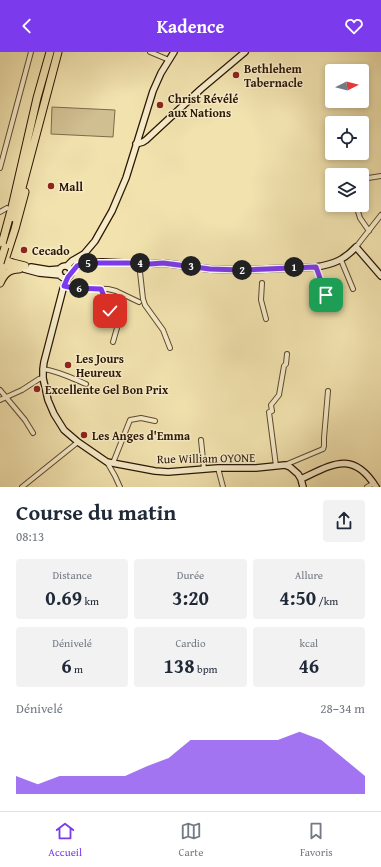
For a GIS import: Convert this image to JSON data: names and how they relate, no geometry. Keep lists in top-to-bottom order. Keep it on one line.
{"streets":{"street":["Rue William OYONE"]},"places":["Bethlehem Tabernacle","Christ Révélé aux Nations","Mall","Cecado","Les Jours Heureux","Excellente Gel Bon Prix","Les Anges d'Emma"],"north":"right","page":{"header":"Kadence","pins":["4","5","3","1","2","6"],"heading":["Course du matin","08:13"],"stats":[["Distance","0.69 km"],["Durée","3:20"],["Allure","4:50 /km"],["Dénivelé","6 m"],["Cardio","138 bpm"],["kcal","46"]],"chart":["Dénivelé","28–34 m"],"tabs":["Accueil","Carte","Favoris"]}}
